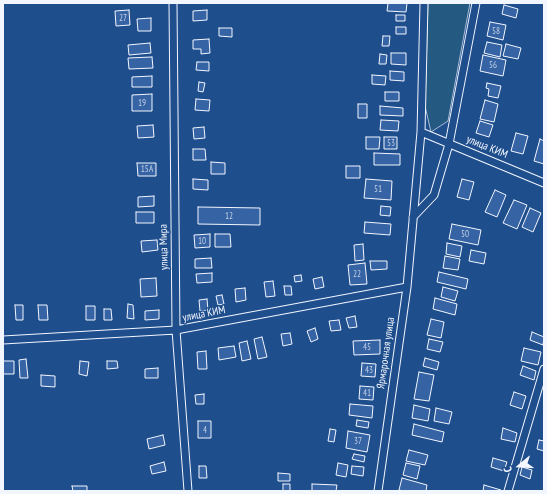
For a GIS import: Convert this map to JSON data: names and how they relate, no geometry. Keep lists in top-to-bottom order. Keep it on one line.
{"streets":{"street":["улица КИМ","улица Мира","Ярмарочная улица"]},"crossings":[["улица КИМ","улица Мира"],["улица КИМ","Ярмарочная улица"]],"house_numbers":["27","58","56","19","53","15А","51","12","50","10","22","45","43","41","4","37"],"north":"left"}
